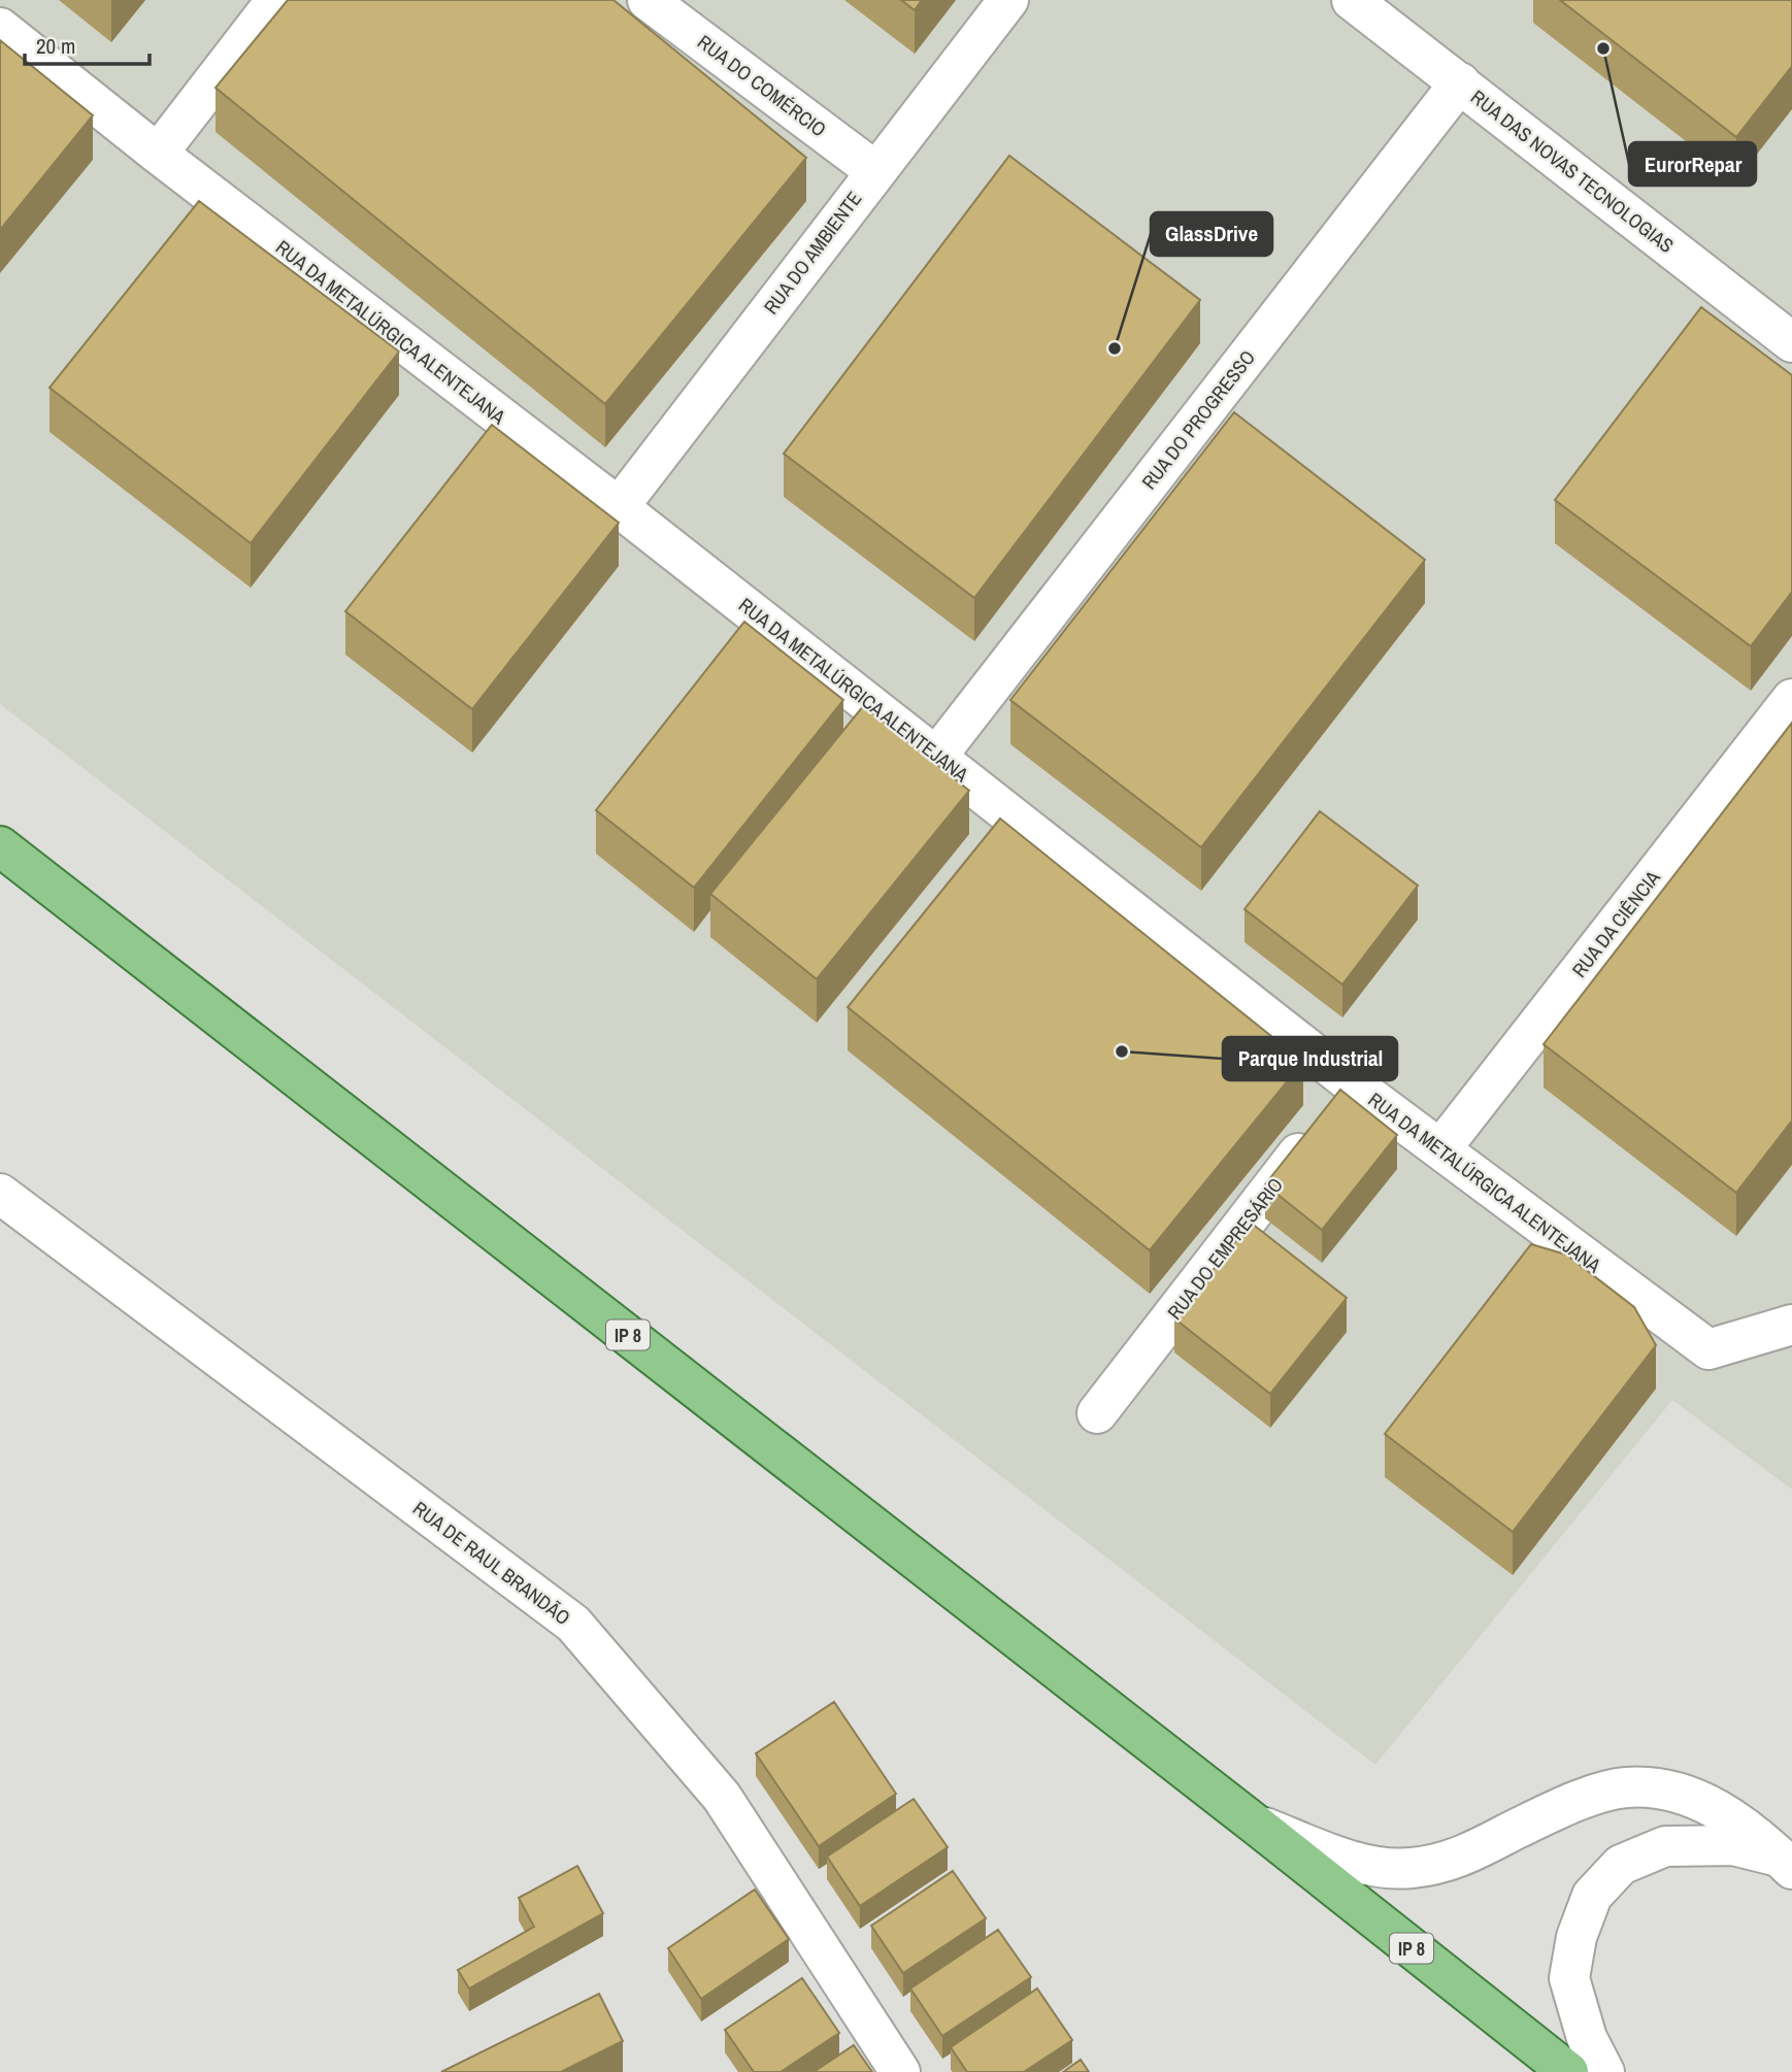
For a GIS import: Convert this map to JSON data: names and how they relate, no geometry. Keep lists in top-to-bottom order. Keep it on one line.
{"streets":{"main road":["IP 8"],"street":["RUA DO COMÉRCIO","RUA DAS NOVAS TECNOLOGIAS","RUA DO AMBIENTE","RUA DA METALÚRGICA ALENTEJANA","RUA DO PROGRESSO","RUA DA CIÊNCIA","RUA DO EMPRESÁRIO","RUA DE RAUL BRANDÃO"]},"crossings":[["RUA DO COMÉRCIO","RUA DO AMBIENTE"],["RUA DAS NOVAS TECNOLOGIAS","RUA DO PROGRESSO"],["RUA DO AMBIENTE","RUA DA METALÚRGICA ALENTEJANA"],["RUA DA METALÚRGICA ALENTEJANA","RUA DO PROGRESSO"],["RUA DA METALÚRGICA ALENTEJANA","RUA DA CIÊNCIA"],["RUA DA METALÚRGICA ALENTEJANA","RUA DO EMPRESÁRIO"]],"places":["EurorRepar","GlassDrive","Parque Industrial"],"scale_bar":"20 m"}
